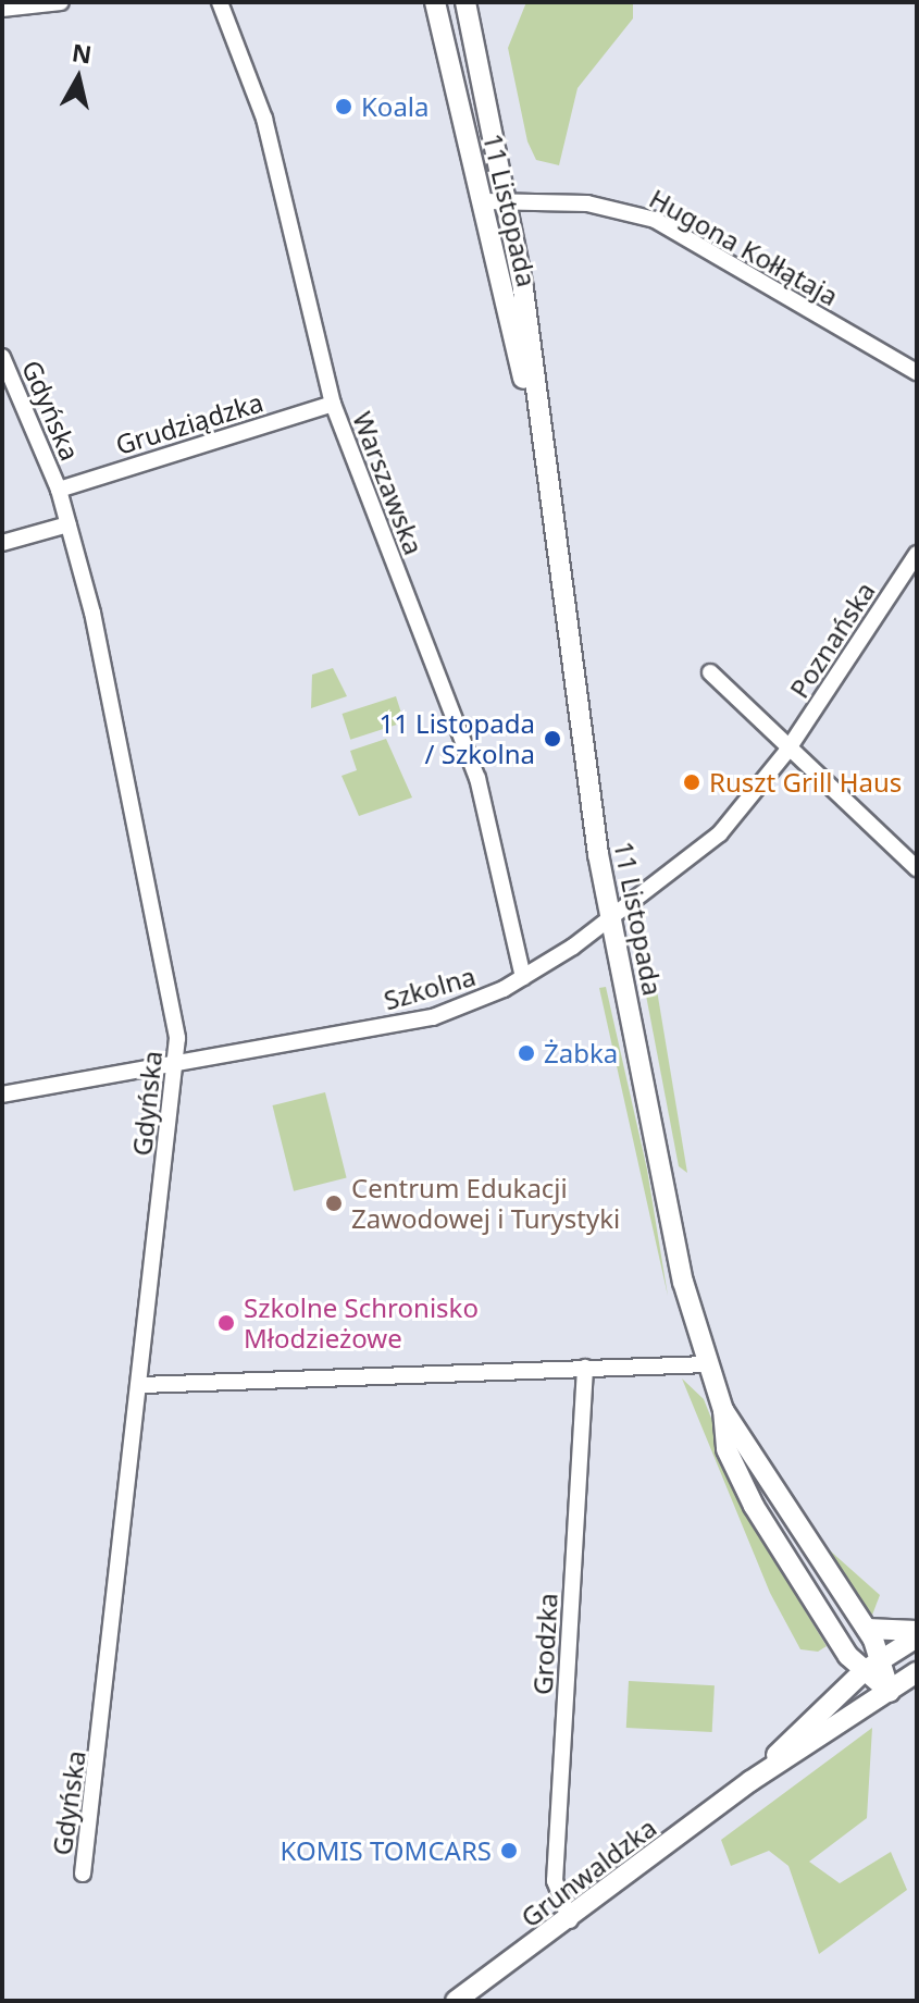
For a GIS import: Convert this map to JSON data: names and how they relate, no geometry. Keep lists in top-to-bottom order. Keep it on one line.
{"streets":{"street":["11 Listopada","Hugona Kołłątaja","Gdyńska","Grudziądzka","Warszawska","Poznańska","Szkolna","Grodzka","Grunwaldzka"]},"crossings":[["11 Listopada","Hugona Kołłątaja"],["11 Listopada","Szkolna"],["11 Listopada","Grunwaldzka"],["Gdyńska","Grudziądzka"],["Gdyńska","Szkolna"],["Grudziądzka","Warszawska"],["Warszawska","Szkolna"],["Poznańska","Szkolna"],["Grodzka","Grunwaldzka"]],"places":["Koala","11 Listopada / Szkolna","Ruszt Grill Haus","Żabka","Centrum Edukacji Zawodowej i Turystyki","Szkolne Schronisko Młodzieżowe","KOMIS TOMCARS"],"north":"top"}
